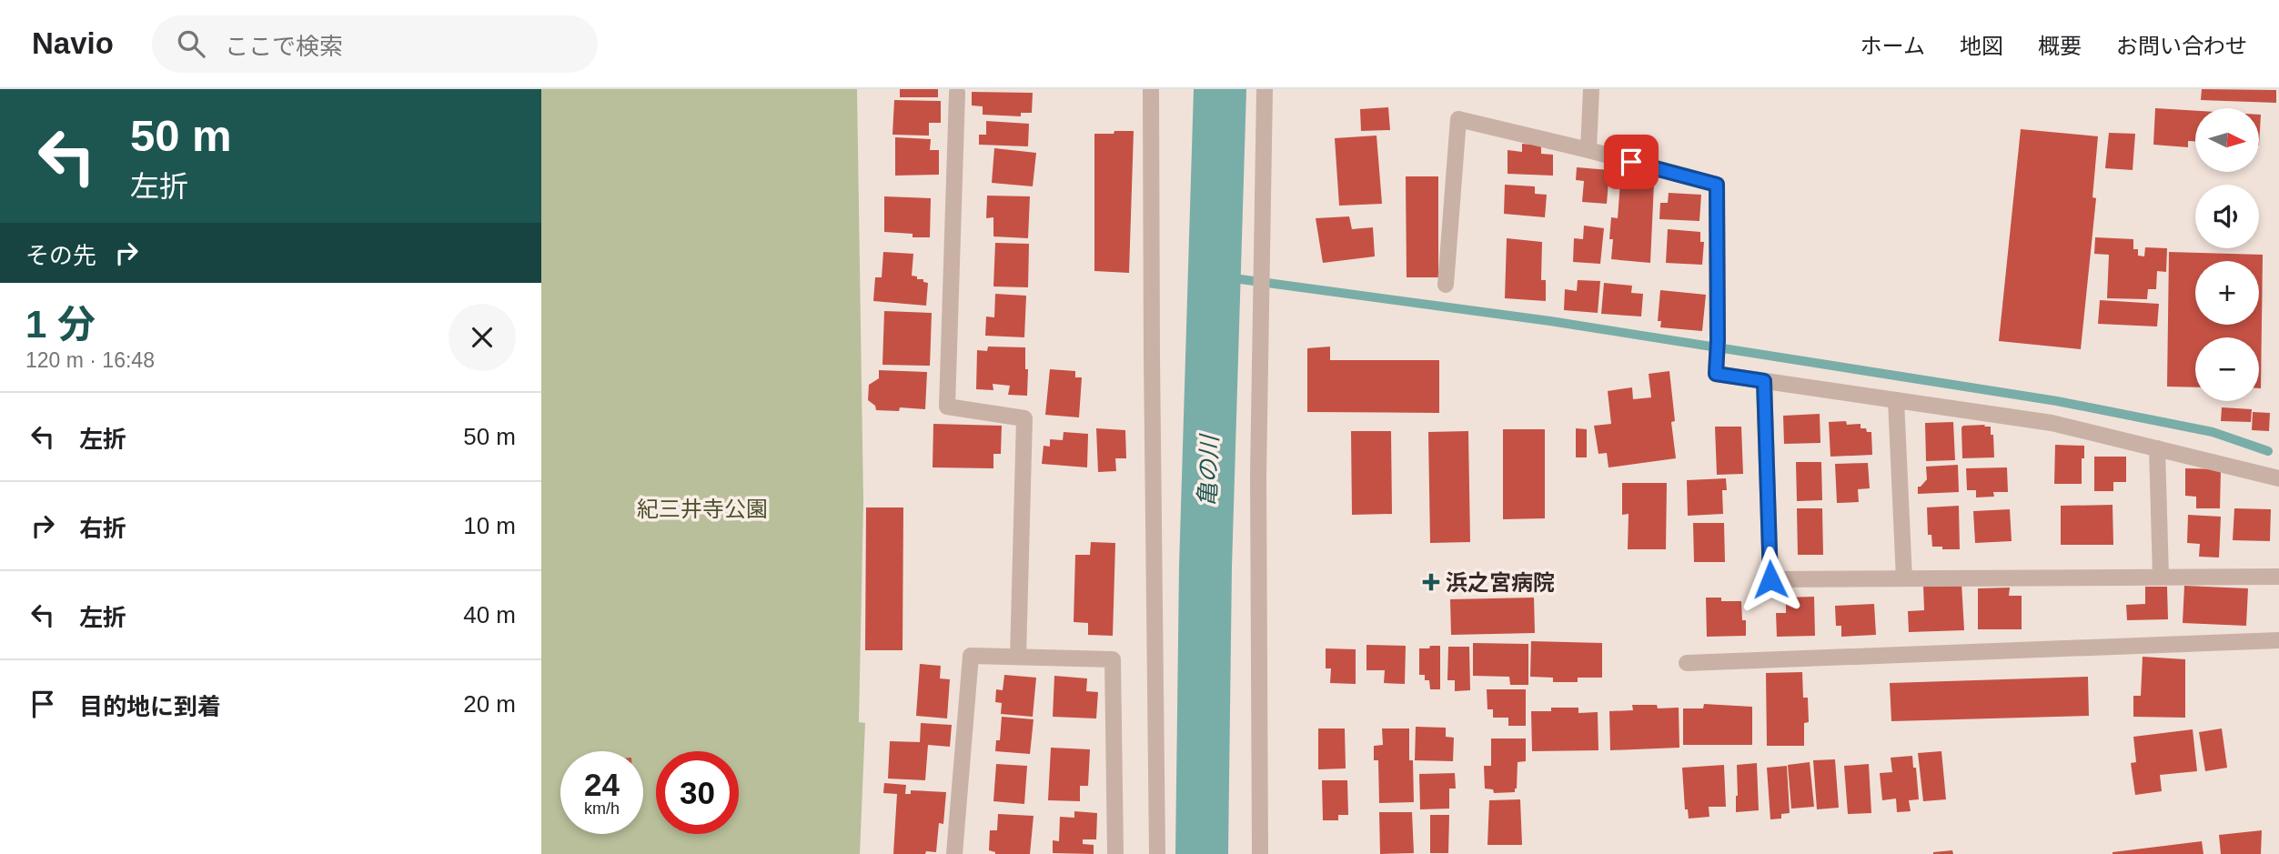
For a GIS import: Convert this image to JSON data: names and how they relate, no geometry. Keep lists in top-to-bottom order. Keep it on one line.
{"water":["亀の川"],"parks":["紀三井寺公園"],"places":{"health":["浜之宮病院"]},"north":"right","page":{"header":"Navio","search":"ここで検索","nav":["ホーム","地図","概要","お問い合わせ"],"turn":["50 m","左折"],"map_buttons":["+","−"],"then":"その先","heading":["1 分","120 m · 16:48"],"list":[{"name":"左折","value":"50 m"},{"name":"右折","value":"10 m"},{"name":"左折","value":"40 m"},{"name":"目的地に到着","value":"20 m"}],"speed":"24 km/h","limit":"30"}}
